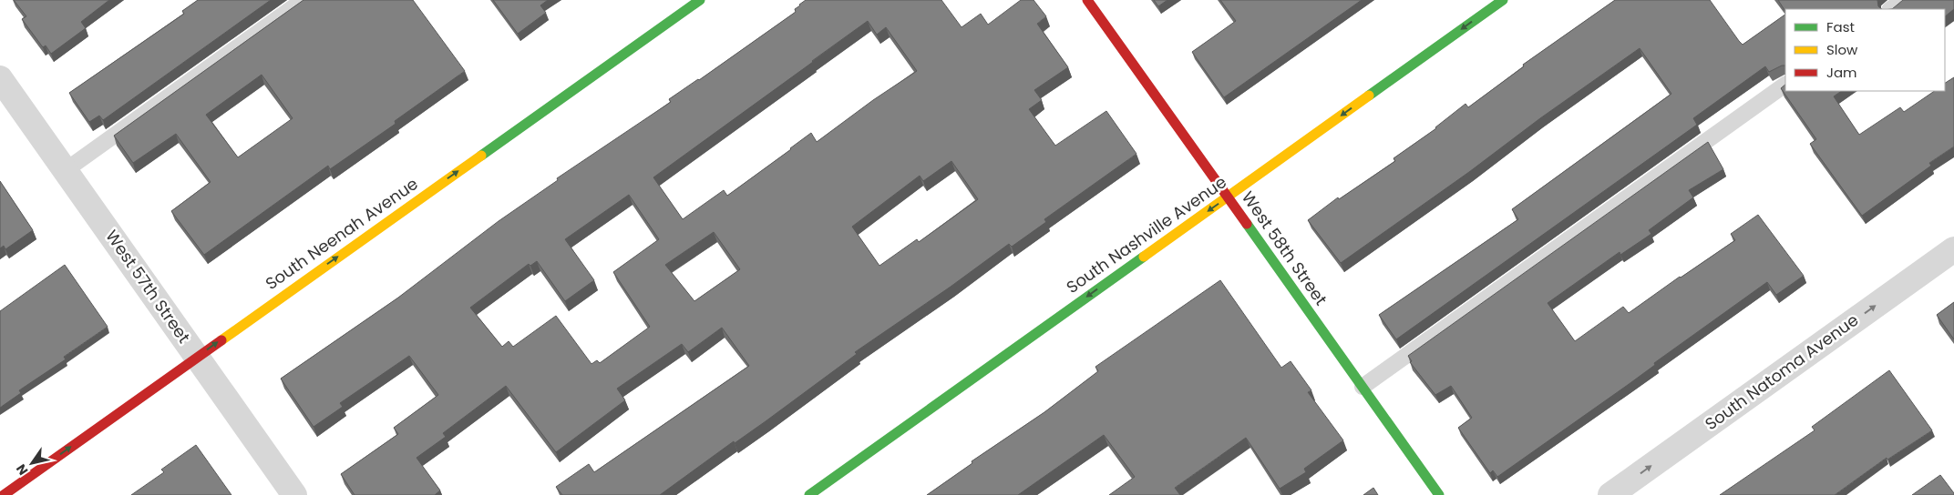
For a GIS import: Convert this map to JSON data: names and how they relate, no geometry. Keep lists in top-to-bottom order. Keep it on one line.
{"streets":{"street":["South Neenah Avenue","South Nashville Avenue","West 58th Street","West 57th Street","South Natoma Avenue"]},"crossings":[["South Neenah Avenue","West 57th Street"],["South Nashville Avenue","West 58th Street"]],"one_way":["South Neenah Avenue","South Nashville Avenue","South Natoma Avenue"],"legend":["Fast","Slow","Jam"],"north":"bottom left"}
